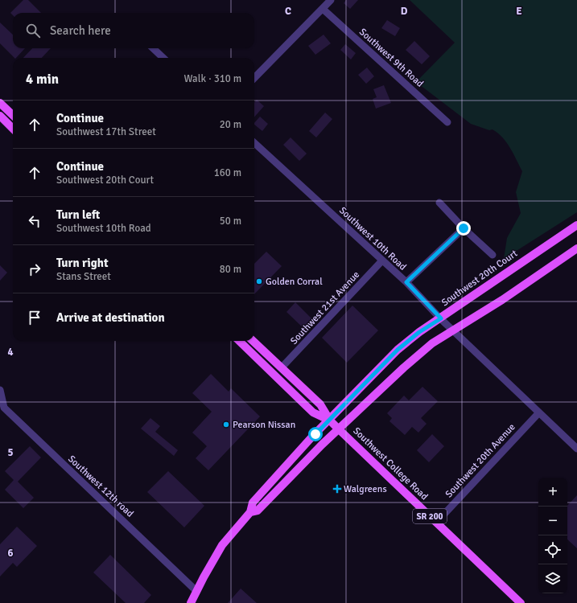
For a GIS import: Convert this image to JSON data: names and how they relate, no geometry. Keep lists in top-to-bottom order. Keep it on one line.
{"streets":{"main road":["Southwest 20th Court","Southwest College Road","SR 200"],"street":["Southwest 9th Road","Southwest 10th Road","Southwest 21st Avenue","Southwest 20th Avenue","Southwest 12th road"]},"crossings":[["Southwest 10th Road","Southwest 20th Court"],["Southwest 10th Road","Southwest 21st Avenue"],["Southwest 10th Road","Southwest 20th Avenue"],["Southwest 20th Court","Southwest College Road"],["Southwest 21st Avenue","Southwest College Road"],["Southwest 20th Avenue","Southwest College Road"]],"places":{"other":["Golden Corral","Pearson Nissan"],"health":["Walgreens"]},"page":{"search":"Search here","heading":["4 min","Walk · 310 m"],"list":[["Continue","Southwest 17th Street","20 m"],["Continue","Southwest 20th Court","160 m"],["Turn left","Southwest 10th Road","50 m"],["Turn right","Stans Street","80 m"],"Arrive at destination"],"map_buttons":["+","−"]},"grid":{"columns":["C","D","E"],"rows":["4","5","6"]}}
